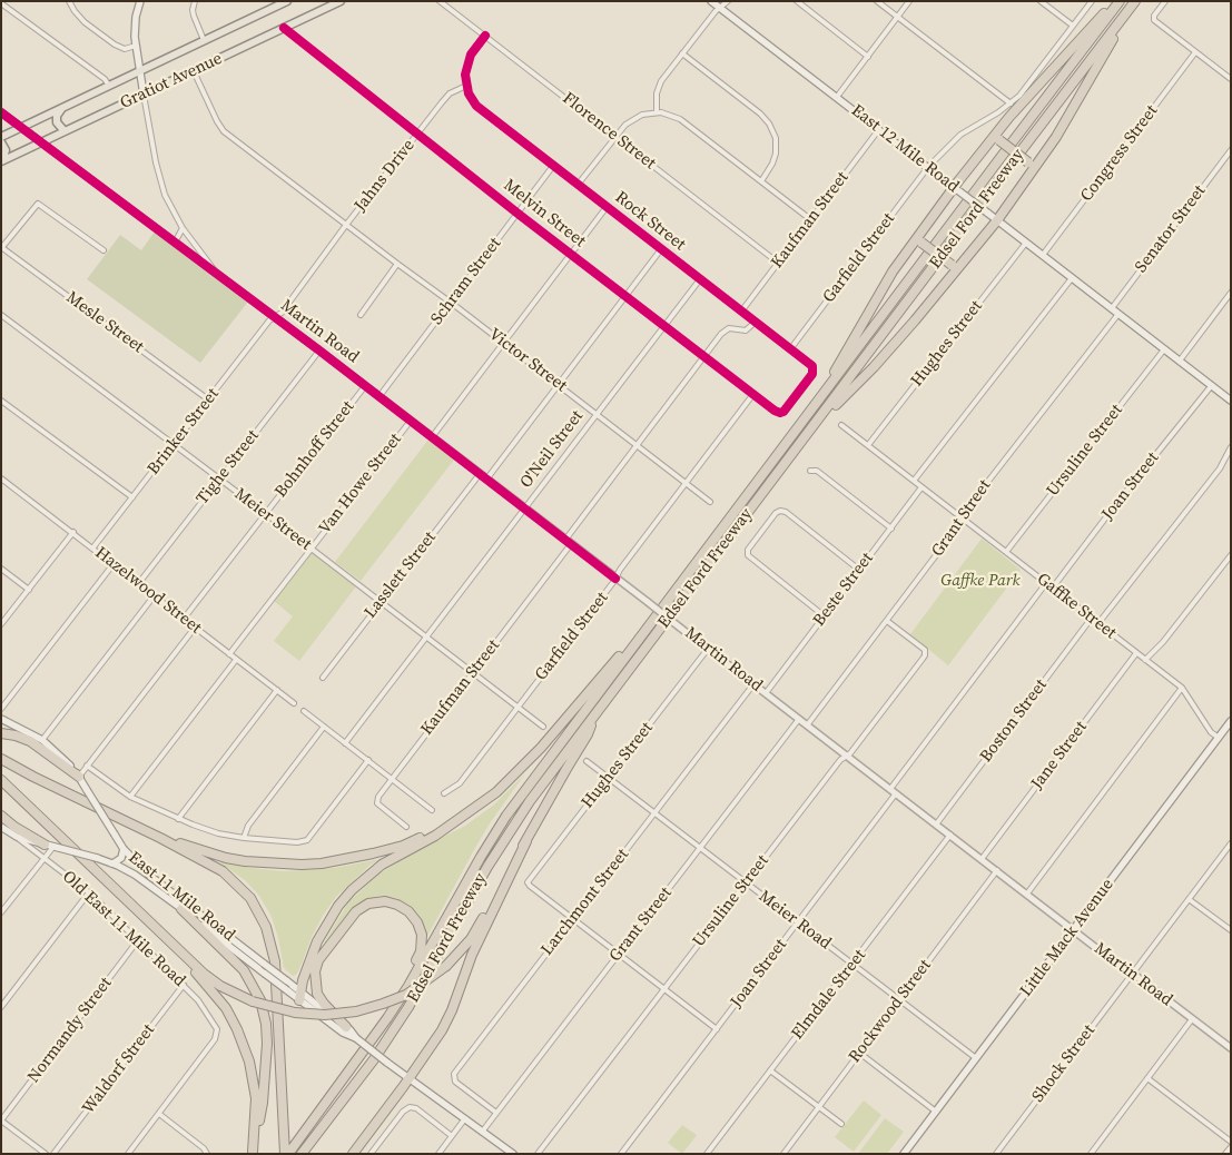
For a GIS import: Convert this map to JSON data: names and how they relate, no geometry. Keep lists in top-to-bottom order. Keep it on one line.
{"streets":{"highway":["Edsel Ford Freeway"],"main road":["Gratiot Avenue","East 12 Mile Road","East 11 Mile Road","Little Mack Avenue"],"street":["Florence Street","Congress Street","Jahns Drive","Melvin Street","Kaufman Street","Rock Street","Senator Street","Garfield Street","Schram Street","Mesle Street","Martin Road","Hughes Street","Victor Street","Brinker Street","Bohnhoff Street","O'Neil Street","Ursuline Street","Tighe Street","Van Howe Street","Joan Street","Grant Street","Meier Street","Lasslett Street","Beste Street","Hazelwood Street","Gaffke Street","Boston Street","Jane Street","Larchmont Street","Meier Road","Old East 11 Mile Road","Elmdale Street","Rockwood Street","Normandy Street","Shock Street","Waldorf Street"]},"crossings":[["Gratiot Avenue","Melvin Street"],["Gratiot Avenue","Martin Road"],["Florence Street","Kaufman Street"],["East 12 Mile Road","Congress Street"],["East 12 Mile Road","Kaufman Street"],["East 12 Mile Road","Senator Street"],["East 12 Mile Road","Garfield Street"],["East 12 Mile Road","Hughes Street"],["East 12 Mile Road","Ursuline Street"],["East 12 Mile Road","Joan Street"],["East 12 Mile Road","Grant Street"],["Jahns Drive","Melvin Street"],["Jahns Drive","Rock Street"],["Jahns Drive","Martin Road"],["Jahns Drive","Victor Street"],["Jahns Drive","Brinker Street"],["Melvin Street","Rock Street"],["Melvin Street","Garfield Street"],["Melvin Street","Schram Street"],["Melvin Street","O'Neil Street"],["Kaufman Street","Rock Street"],["Kaufman Street","Martin Road"],["Kaufman Street","Meier Street"],["Rock Street","Garfield Street"],["Rock Street","Schram Street"],["Rock Street","O'Neil Street"],["Garfield Street","Martin Road"],["Garfield Street","Victor Street"],["Garfield Street","Meier Street"],["Schram Street","Martin Road"],["Schram Street","Victor Street"],["Mesle Street","Brinker Street"],["Martin Road","Hughes Street"],["Martin Road","Brinker Street"],["Martin Road","Bohnhoff Street"],["Martin Road","O'Neil Street"],["Martin Road","Ursuline Street"],["Martin Road","Tighe Street"],["Martin Road","Van Howe Street"],["Martin Road","Joan Street"],["Martin Road","Grant Street"],["Martin Road","Lasslett Street"],["Martin Road","Beste Street"],["Martin Road","Boston Street"],["Martin Road","Jane Street"],["Martin Road","Larchmont Street"],["Martin Road","Little Mack Avenue"],["Martin Road","Elmdale Street"],["Martin Road","Rockwood Street"],["Martin Road","Shock Street"],["Hughes Street","Gaffke Street"],["Hughes Street","Larchmont Street"],["Hughes Street","Meier Road"],["Victor Street","O'Neil Street"],["Brinker Street","Meier Street"],["Brinker Street","Hazelwood Street"],["Bohnhoff Street","Meier Street"],["Bohnhoff Street","Hazelwood Street"],["O'Neil Street","Meier Street"],["Ursuline Street","Grant Street"],["Ursuline Street","Gaffke Street"],["Ursuline Street","Meier Road"],["Tighe Street","Meier Street"],["Tighe Street","Hazelwood Street"],["Van Howe Street","Meier Street"],["Van Howe Street","Hazelwood Street"],["Joan Street","Gaffke Street"],["Joan Street","Meier Road"],["Grant Street","Gaffke Street"],["Grant Street","East 11 Mile Road"],["Grant Street","Larchmont Street"],["Grant Street","Meier Road"],["Meier Street","Lasslett Street"],["Beste Street","Gaffke Street"],["Gaffke Street","Boston Street"],["Gaffke Street","Jane Street"],["Gaffke Street","Little Mack Avenue"],["East 11 Mile Road","Old East 11 Mile Road"],["Larchmont Street","Meier Road"],["Meier Road","Little Mack Avenue"],["Meier Road","Elmdale Street"],["Meier Road","Rockwood Street"],["Old East 11 Mile Road","Normandy Street"],["Old East 11 Mile Road","Waldorf Street"]],"parks":["Gaffke Park"]}
